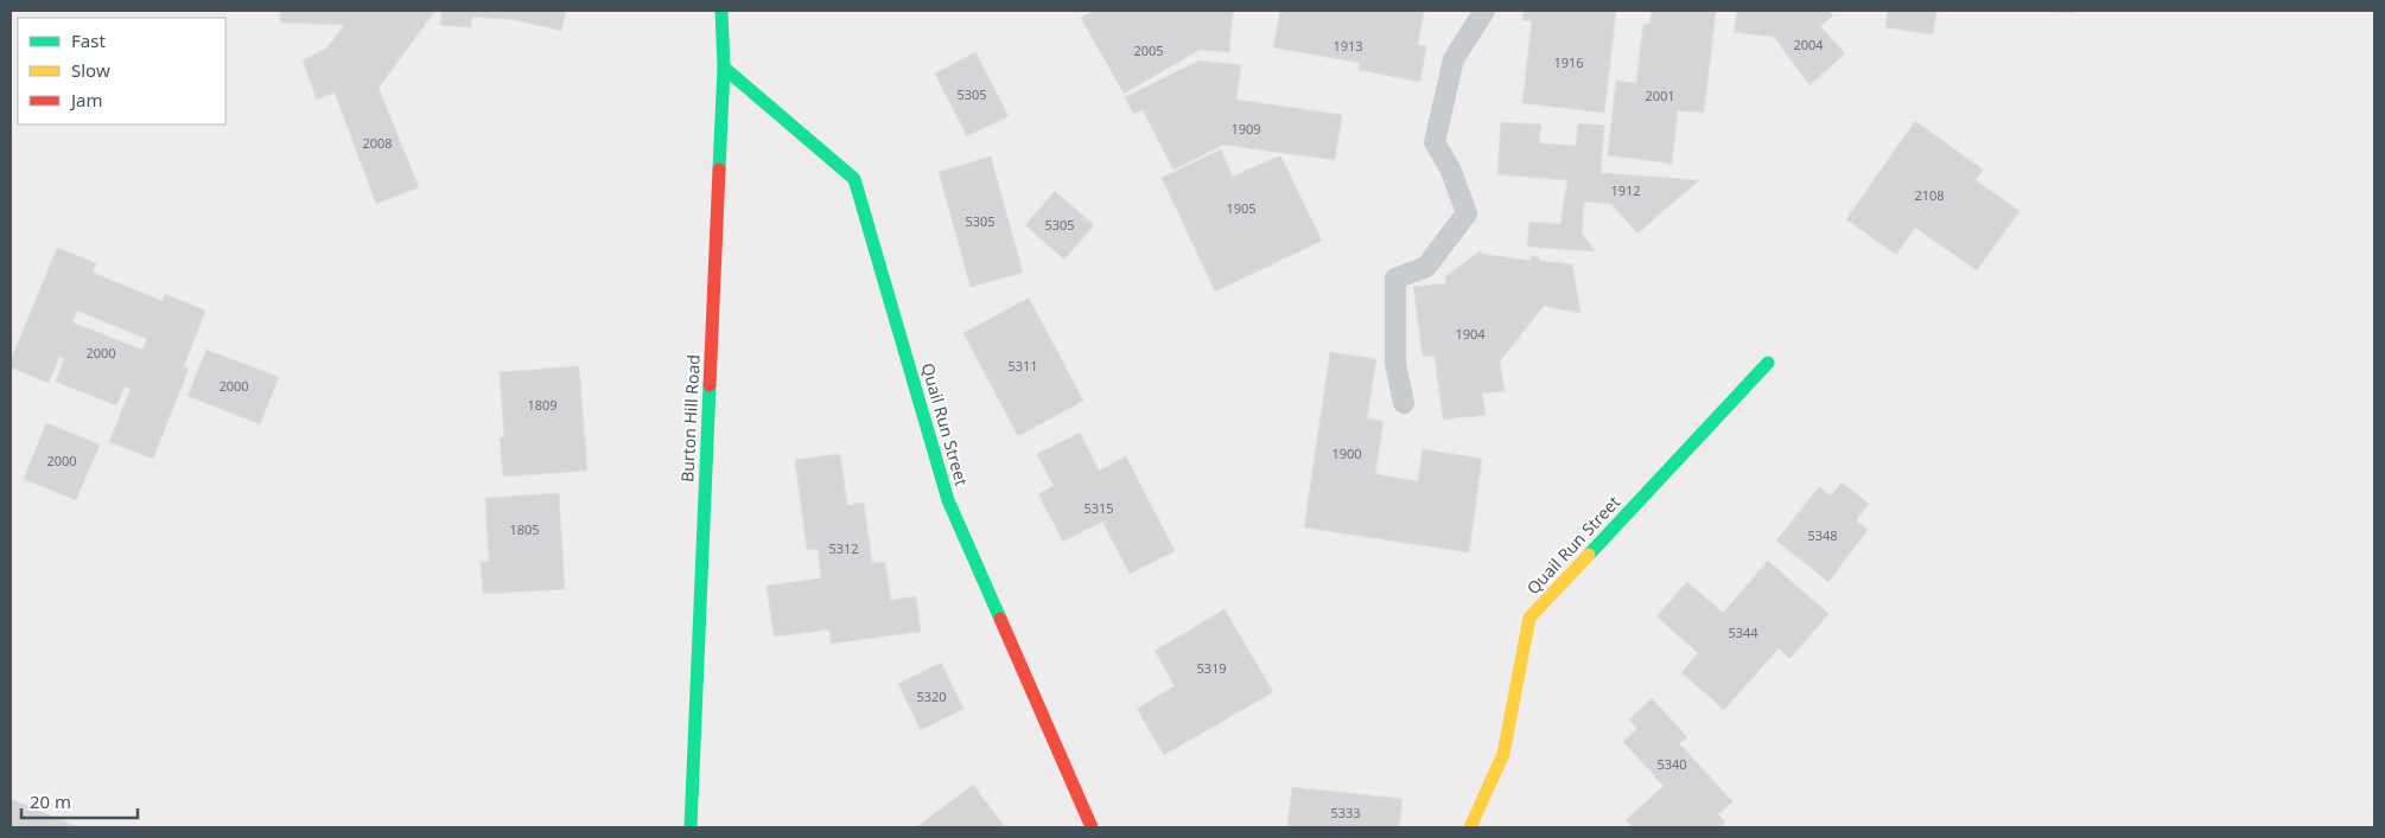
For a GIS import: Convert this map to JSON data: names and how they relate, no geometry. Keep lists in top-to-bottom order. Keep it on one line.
{"streets":{"street":["Burton Hill Road","Quail Run Street"]},"crossings":[["Burton Hill Road","Quail Run Street"]],"house_numbers":["2004","1913","2005","1916","5305","2001","1909","2008","1912","2108","1905","5305","5305","1904","2000","5311","2000","1809","1900","2000","5315","1805","5348","5312","5344","5319","5320","5340","5333"],"legend":["Fast","Slow","Jam"],"scale_bar":"20 m"}
